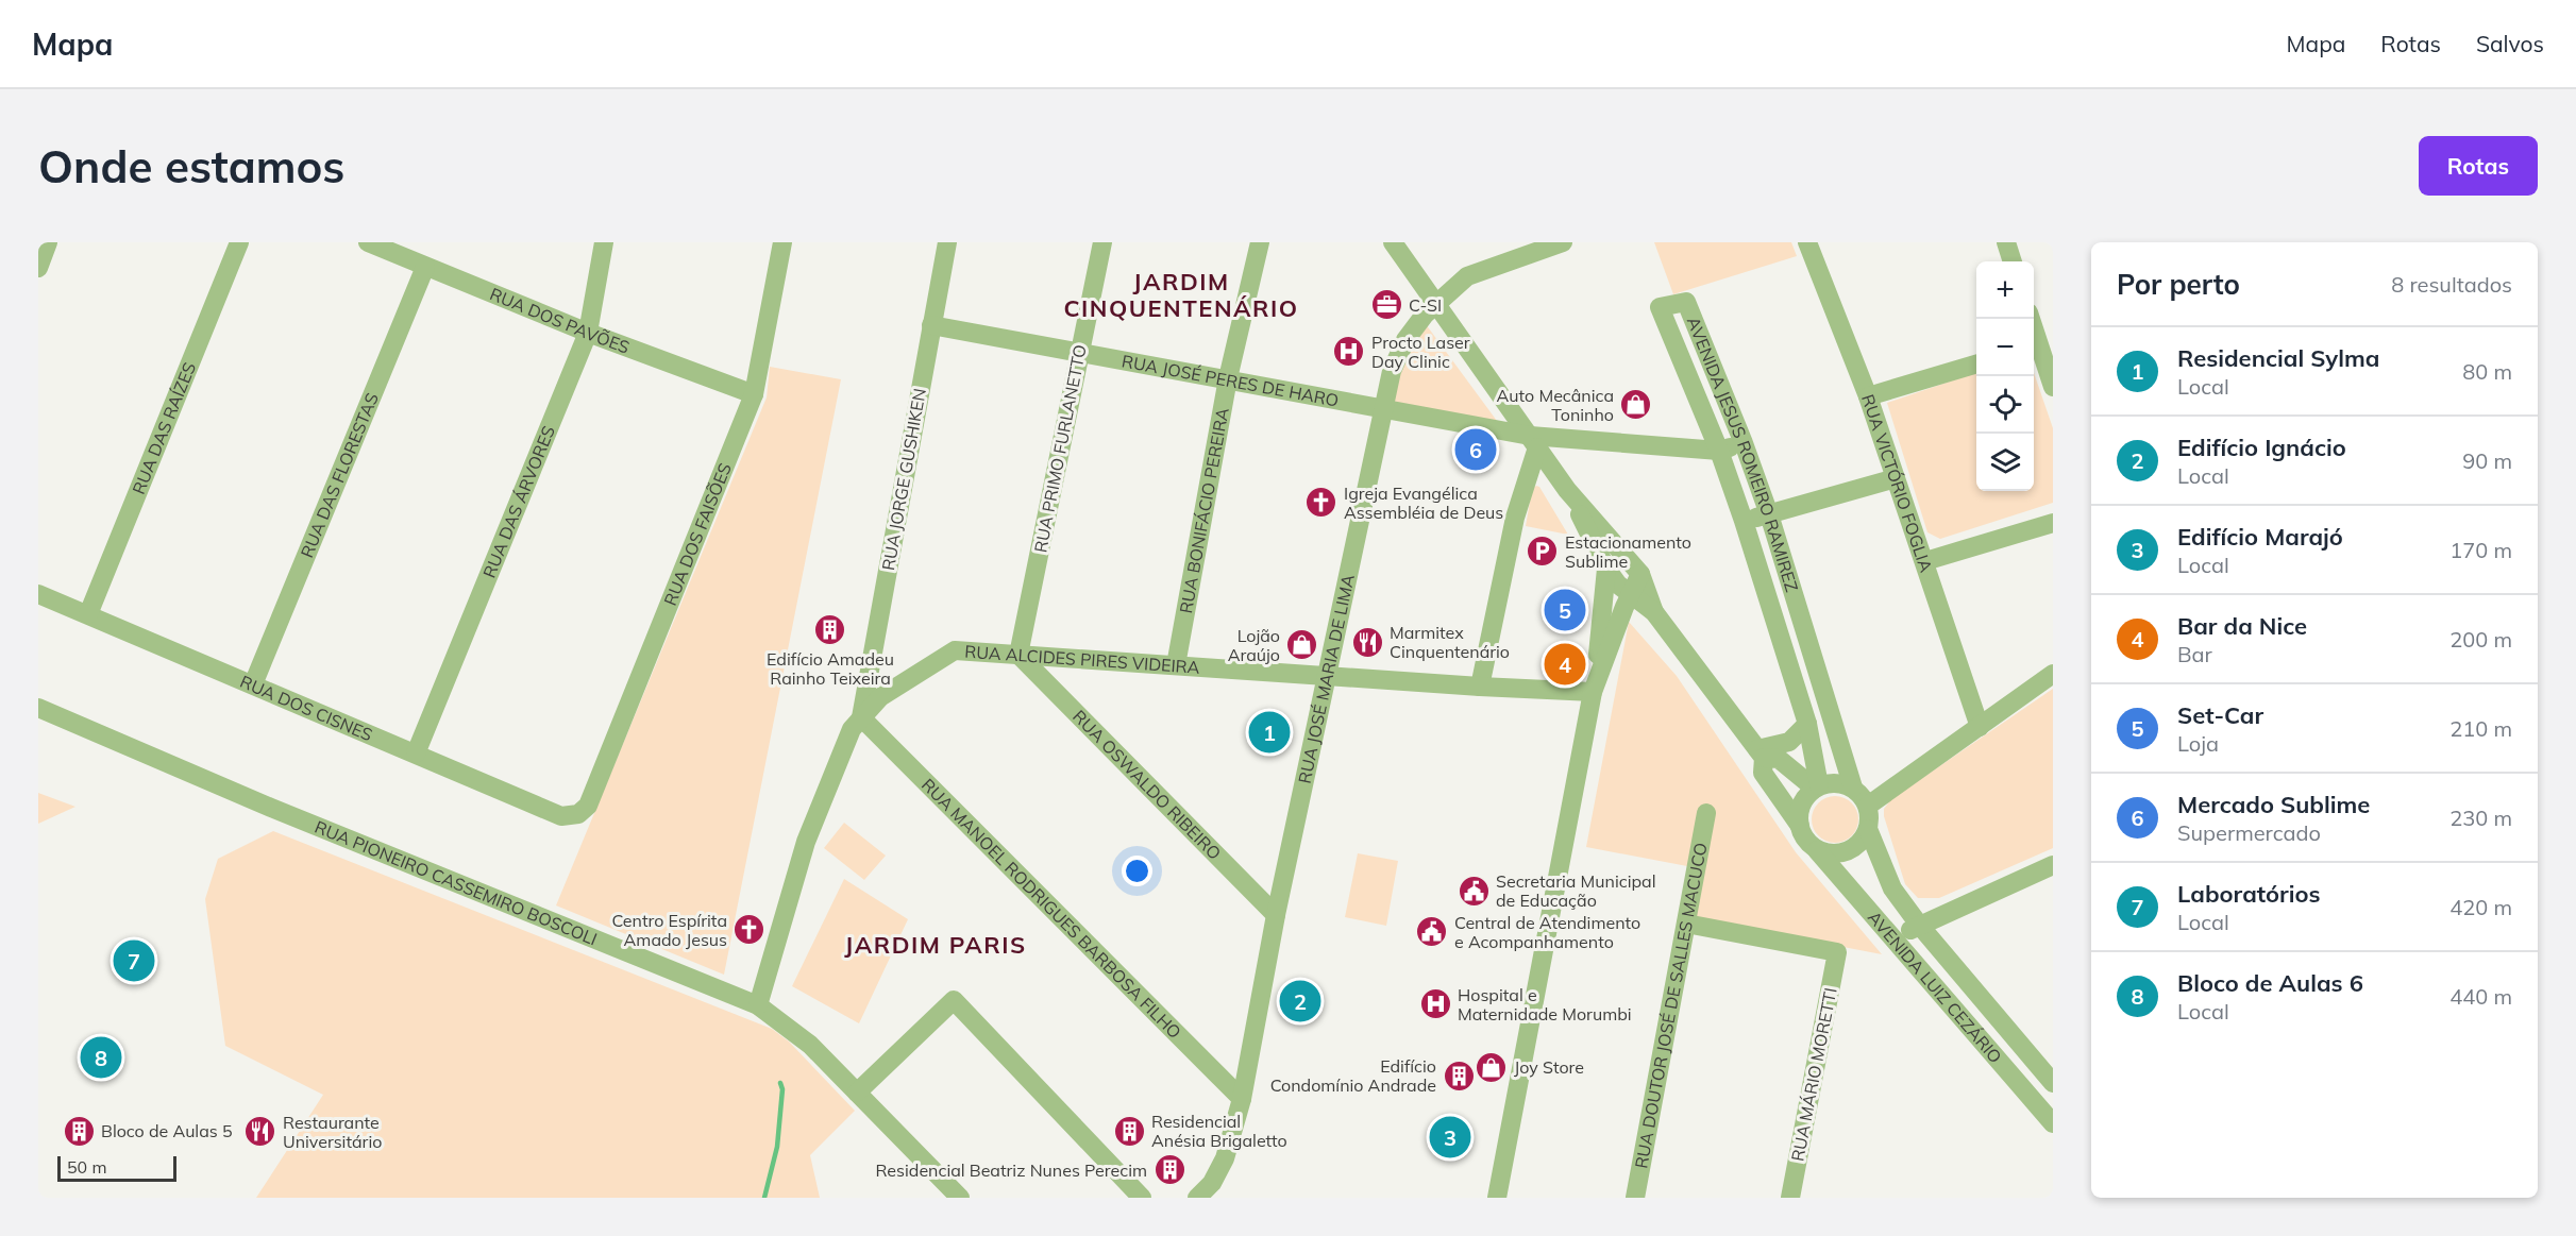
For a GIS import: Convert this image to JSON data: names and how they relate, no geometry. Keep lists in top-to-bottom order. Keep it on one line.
{"streets":{"street":["RUA DOS PAVÕES","RUA JOSÉ PERES DE HARO","RUA DAS RAÍZES","RUA PRIMO FURLANETTO","AVENIDA JESUS ROMEIRO RAMIREZ","RUA DAS FLORESTAS","RUA JORGE GUSHIKEN","RUA VICTÓRIO FOGLIA","RUA DAS ÁRVORES","RUA BONIFÁCIO PEREIRA","RUA DOS FAISÕES","RUA ALCIDES PIRES VIDEIRA","RUA JOSÉ MARIA DE LIMA","RUA DOS CISNES","RUA OSWALDO RIBEIRO","RUA PIONEIRO CASSEMIRO BOSCOLI","RUA MANOEL RODRIGUES BARBOSA FILHO","AVENIDA LUIZ CEZÁRIO","RUA DOUTOR JOSÉ DE SALLES MACUCO","RUA MÁRIO MORETTI"]},"crossings":[["RUA DOS PAVÕES","RUA DAS FLORESTAS"],["RUA DOS PAVÕES","RUA DAS ÁRVORES"],["RUA DOS PAVÕES","RUA DOS FAISÕES"],["RUA JOSÉ PERES DE HARO","RUA PRIMO FURLANETTO"],["RUA JOSÉ PERES DE HARO","AVENIDA JESUS ROMEIRO RAMIREZ"],["RUA JOSÉ PERES DE HARO","RUA JORGE GUSHIKEN"],["RUA JOSÉ PERES DE HARO","RUA BONIFÁCIO PEREIRA"],["RUA JOSÉ PERES DE HARO","RUA JOSÉ MARIA DE LIMA"],["RUA DAS RAÍZES","RUA DOS CISNES"],["RUA PRIMO FURLANETTO","RUA ALCIDES PIRES VIDEIRA"],["RUA PRIMO FURLANETTO","RUA OSWALDO RIBEIRO"],["AVENIDA JESUS ROMEIRO RAMIREZ","AVENIDA LUIZ CEZÁRIO"],["RUA DAS FLORESTAS","RUA DOS CISNES"],["RUA JORGE GUSHIKEN","RUA ALCIDES PIRES VIDEIRA"],["RUA JORGE GUSHIKEN","RUA MANOEL RODRIGUES BARBOSA FILHO"],["RUA DAS ÁRVORES","RUA DOS CISNES"],["RUA BONIFÁCIO PEREIRA","RUA ALCIDES PIRES VIDEIRA"],["RUA DOS FAISÕES","RUA DOS CISNES"],["RUA ALCIDES PIRES VIDEIRA","RUA JOSÉ MARIA DE LIMA"],["RUA ALCIDES PIRES VIDEIRA","RUA OSWALDO RIBEIRO"],["RUA ALCIDES PIRES VIDEIRA","RUA PIONEIRO CASSEMIRO BOSCOLI"],["RUA ALCIDES PIRES VIDEIRA","RUA MANOEL RODRIGUES BARBOSA FILHO"],["RUA JOSÉ MARIA DE LIMA","RUA OSWALDO RIBEIRO"],["RUA JOSÉ MARIA DE LIMA","RUA MANOEL RODRIGUES BARBOSA FILHO"],["RUA DOUTOR JOSÉ DE SALLES MACUCO","RUA MÁRIO MORETTI"]],"districts":["JARDIM CINQUENTENÁRIO","JARDIM PARIS"],"places":{"office":["C-SI"],"hospital":["Procto Laser Day Clinic","Hospital e Maternidade Morumbi"],"shop":["Auto Mecânica Toninho","Lojão Araújo","Joy Store"],"church":["Igreja Evangélica Assembléia de Deus","Centro Espírita Amado Jesus"],"parking":["Estacionamento Sublime"],"building":["Edifício Amadeu Rainho Teixeira","Edifício Condomínio Andrade","Bloco de Aulas 5","Residencial Anésia Brigaletto","Residencial Beatriz Nunes Perecim"],"restaurant":["Marmitex Cinquentenário","Restaurante Universitário"],"public building":["Secretaria Municipal de Educação","Central de Atendimento e Acompanhamento"]},"scale_bar":"50 m","page":{"header":"Mapa","nav":["Mapa","Rotas","Salvos"],"buttons":"Rotas","title":"Onde estamos","heading":["Por perto","8 resultados"],"map_buttons":["+","−"],"list":[{"mark":"1","name":"Residencial Sylma","note":"Local","value":"80 m"},{"mark":"2","name":"Edifício Ignácio","note":"Local","value":"90 m"},{"mark":"3","name":"Edifício Marajó","note":"Local","value":"170 m"},{"mark":"4","name":"Bar da Nice","note":"Bar","value":"200 m"},{"mark":"5","name":"Set-Car","note":"Loja","value":"210 m"},{"mark":"6","name":"Mercado Sublime","note":"Supermercado","value":"230 m"},{"mark":"7","name":"Laboratórios","note":"Local","value":"420 m"},{"mark":"8","name":"Bloco de Aulas 6","note":"Local","value":"440 m"}],"pins":["6","5","4","1","7","2","8","3"],"scale":"50 m"}}
